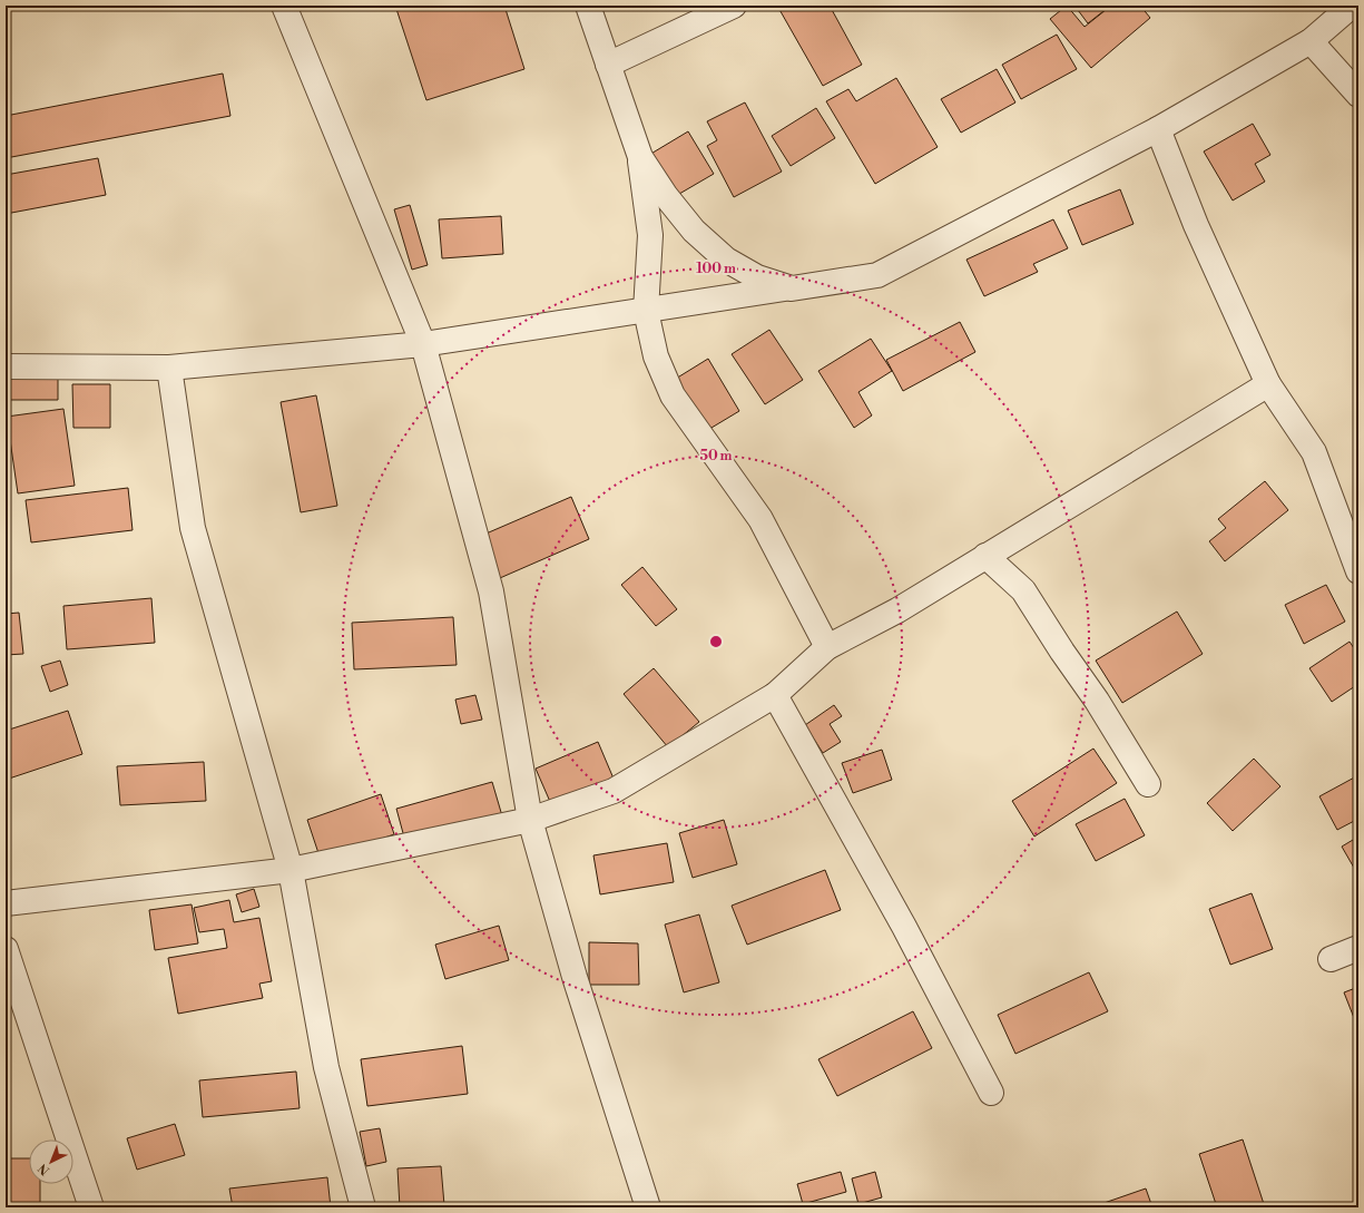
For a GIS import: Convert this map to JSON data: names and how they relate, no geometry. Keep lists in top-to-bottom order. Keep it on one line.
{"north":"bottom left","rings":["100 m","50 m"]}
